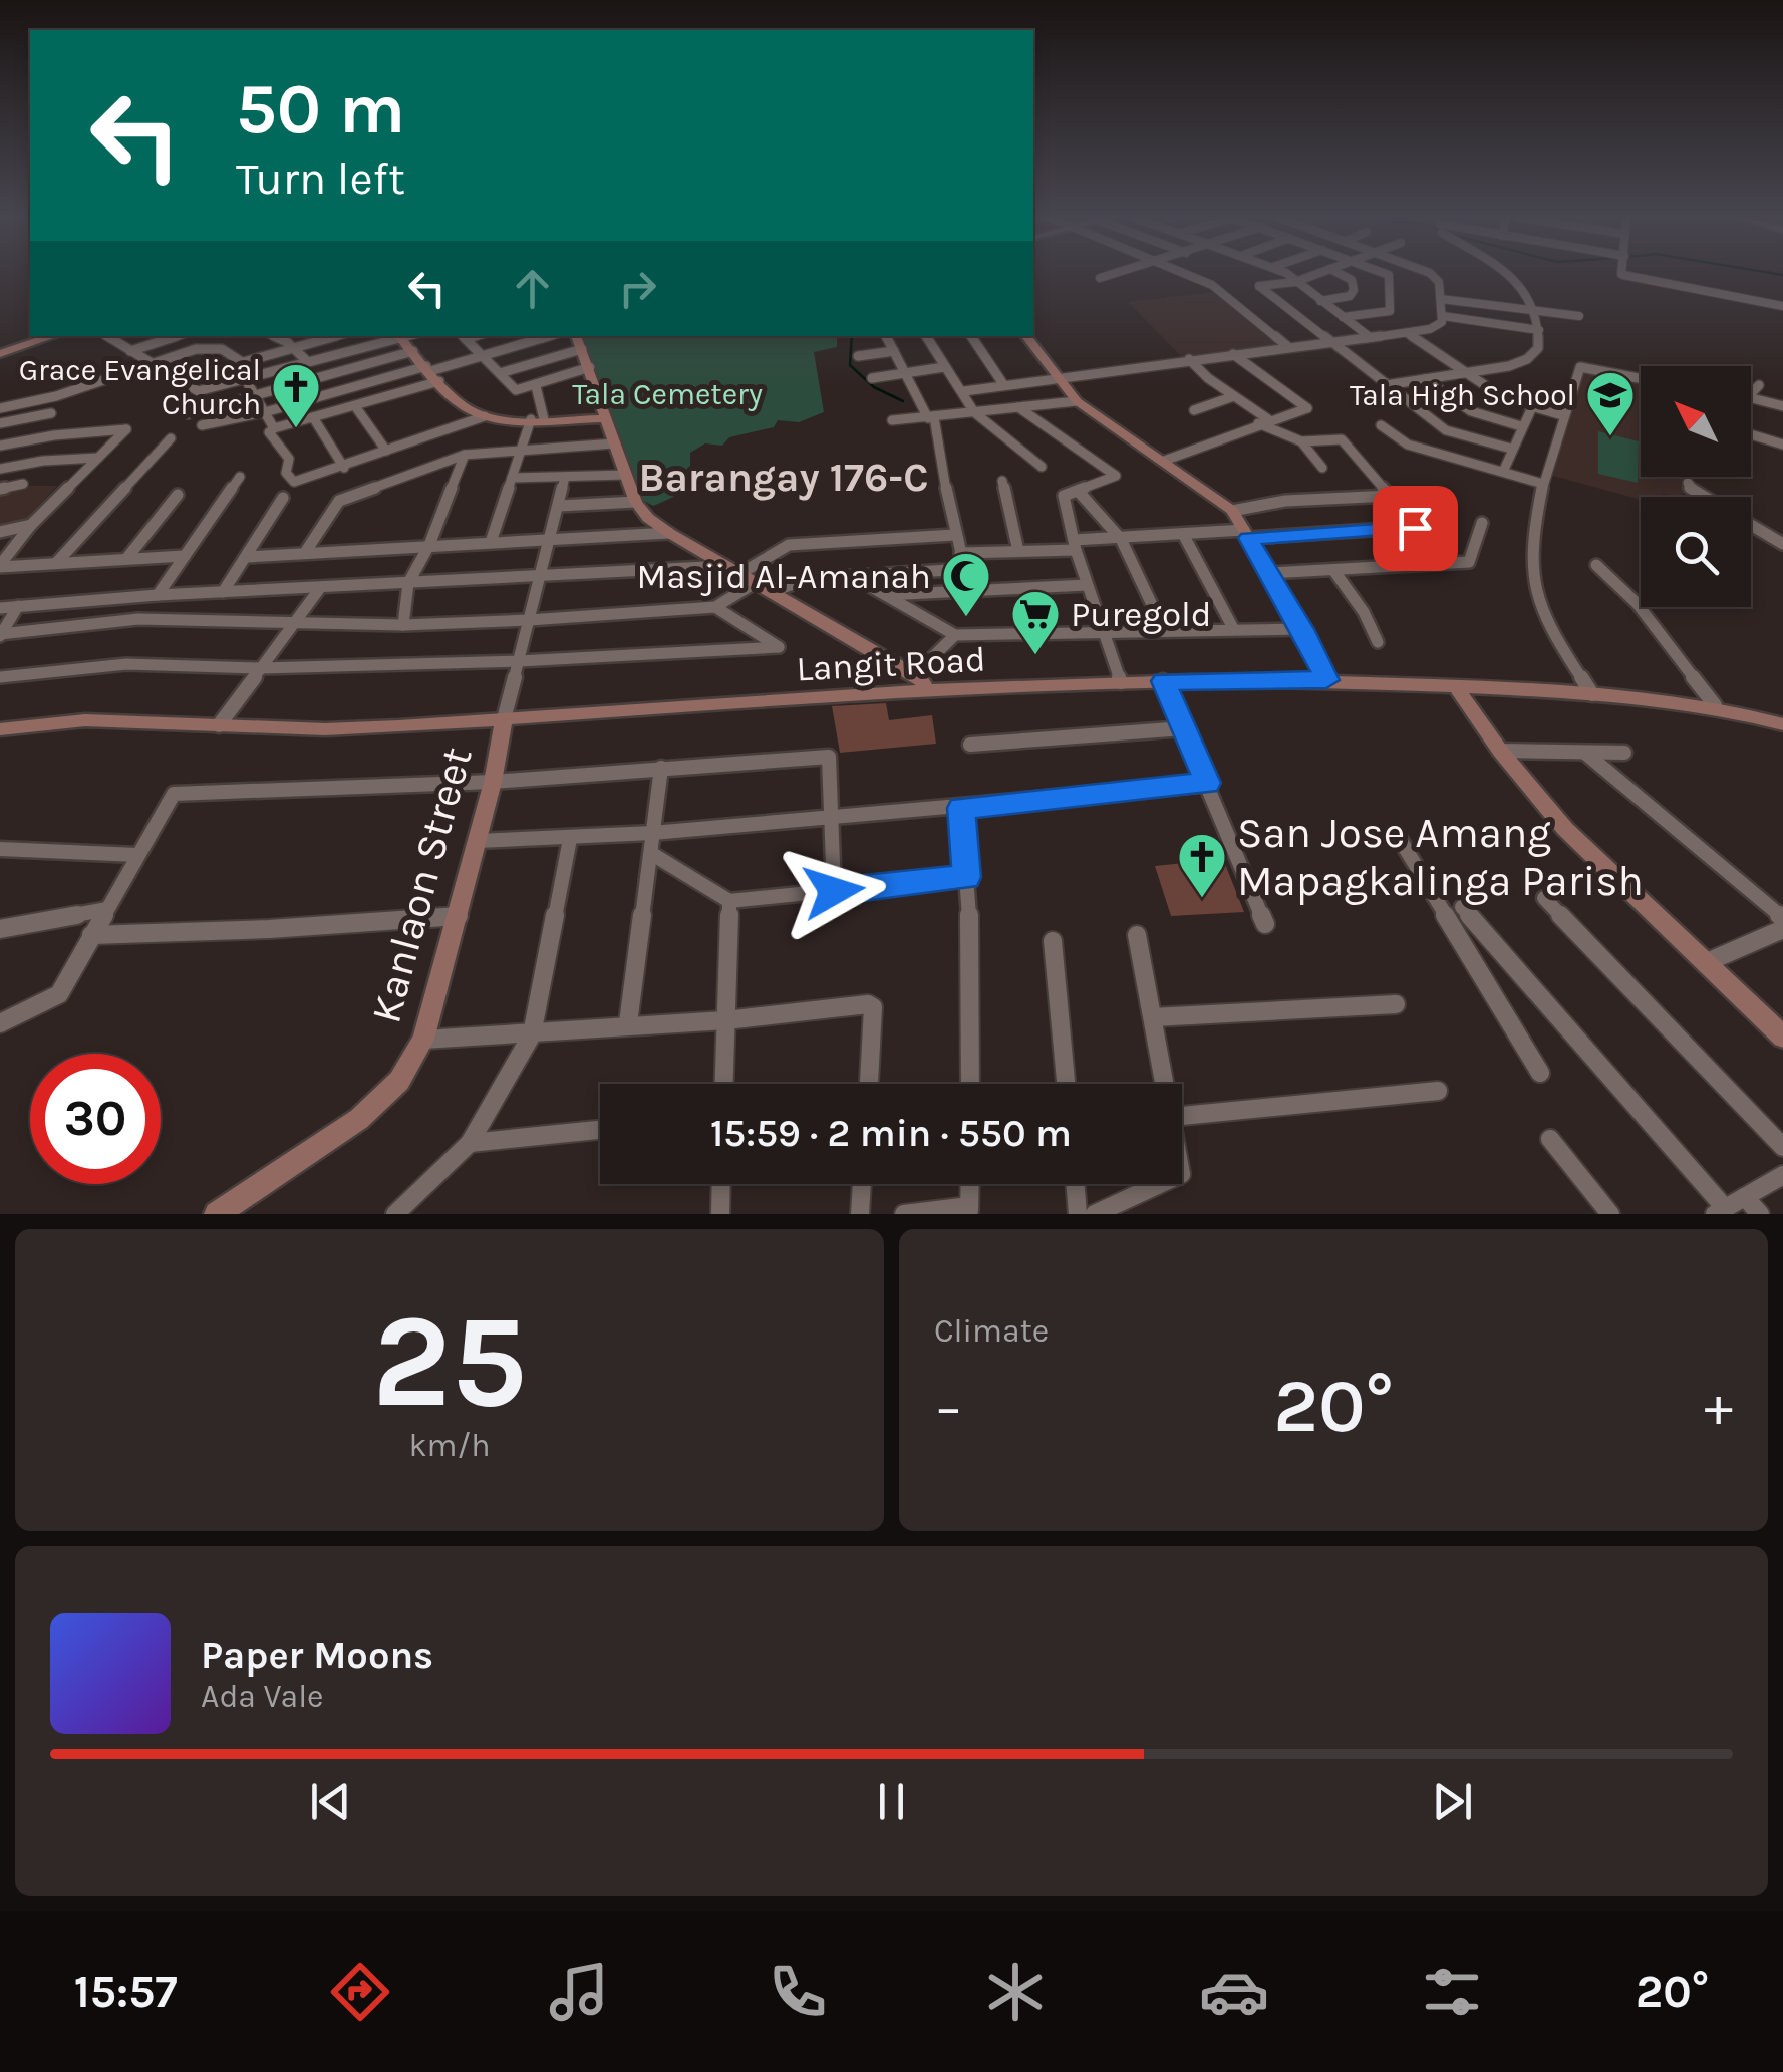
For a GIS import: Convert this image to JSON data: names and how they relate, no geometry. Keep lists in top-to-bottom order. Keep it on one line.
{"streets":{"street":["Langit Road","Kanlaon Street"]},"crossings":[["Langit Road","Kanlaon Street"]],"districts":["Barangay 176-C"],"parks":["Tala Cemetery"],"places":{"church":["Grace Evangelical Church","San Jose Amang Mapagkalinga Parish"],"school or university":["Tala High School"],"mosque":["Masjid Al-Amanah"],"supermarket":["Puregold"]},"north":"top left","page":{"turn":["50 m","Turn left"],"limit":"30","trip":"15:59 · 2 min · 550 m","tile":[["25","km/h"],"Climate"],"heat":["−","20°","+"],"song":["Paper Moons","Ada Vale"],"tabs":["15:57","20°"]}}
